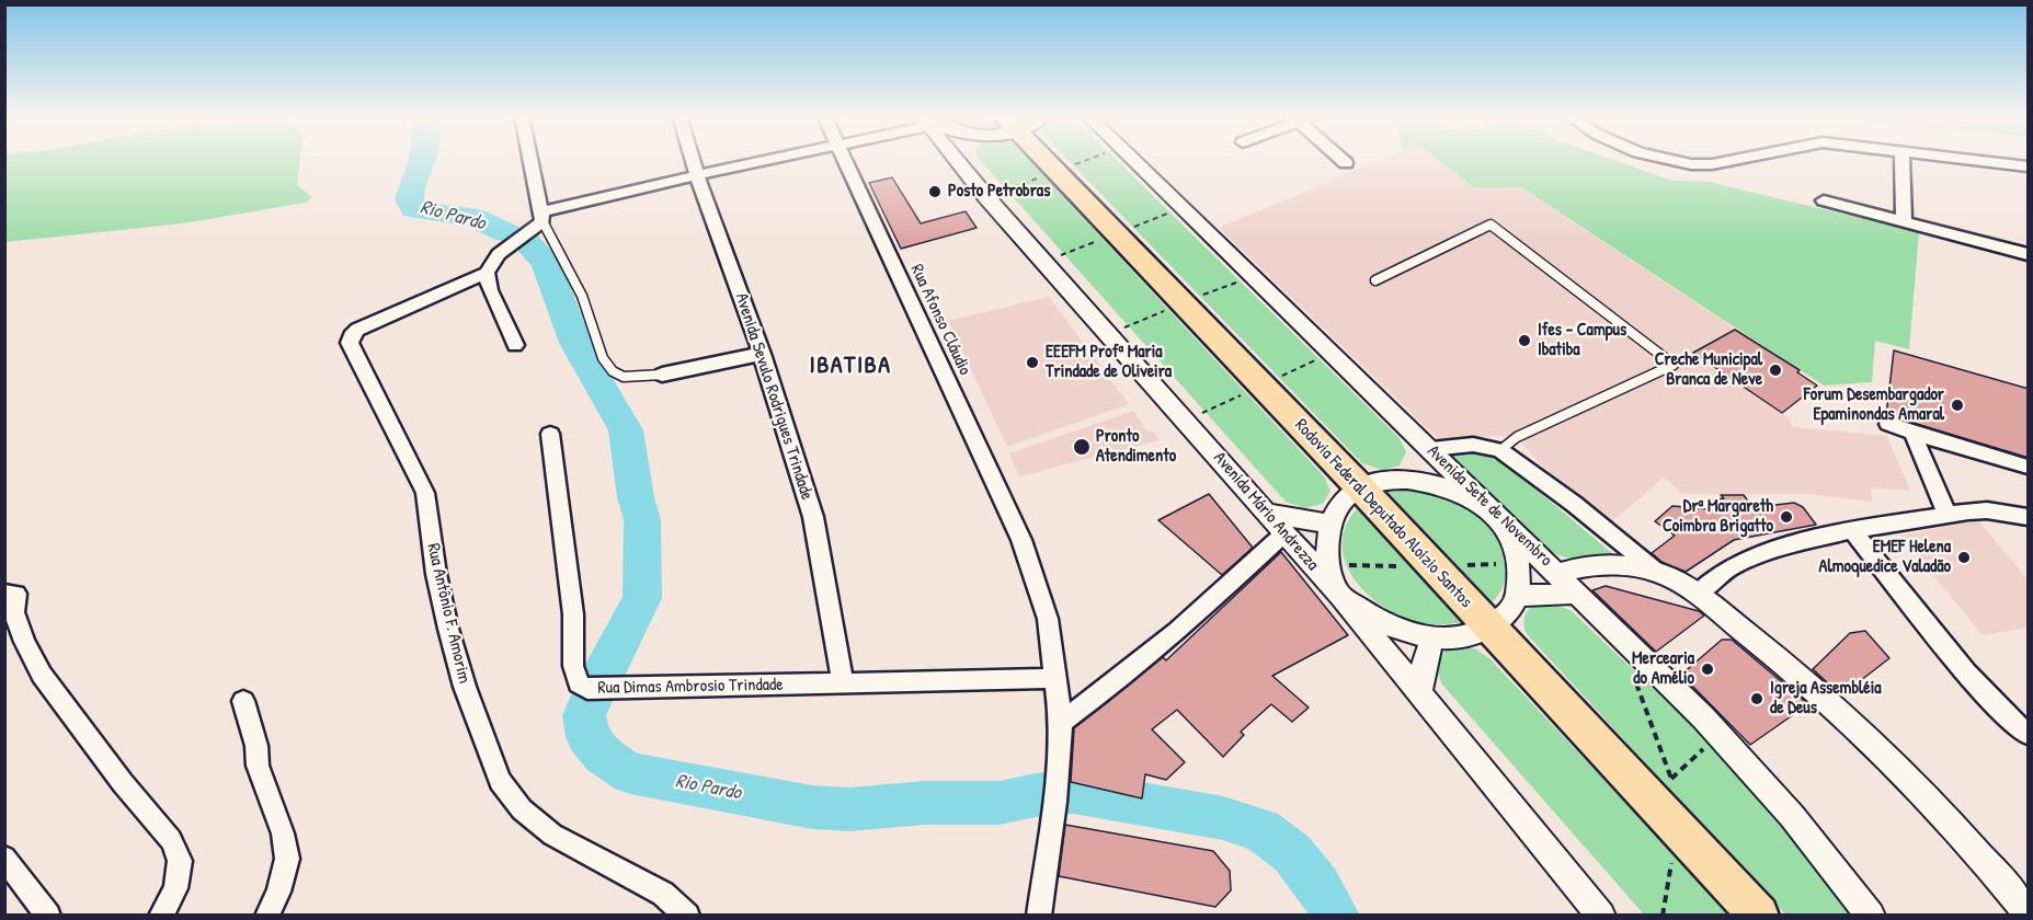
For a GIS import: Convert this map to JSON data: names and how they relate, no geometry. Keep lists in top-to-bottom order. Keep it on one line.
{"streets":{"highway":["Rodovia Federal Deputado Aloízio Santos"],"street":["Rua Afonso Cláudio","Avenida Sevulo Rodrigues Trindade","Avenida Sete de Novembro","Avenida Mário Andrezza","Rua Antônio F. Amorim","Rua Dimas Ambrosio Trindade"]},"crossings":[["Rua Afonso Cláudio","Rua Dimas Ambrosio Trindade"],["Avenida Sevulo Rodrigues Trindade","Rua Dimas Ambrosio Trindade"]],"districts":["IBATIBA"],"water":["Rio Pardo"],"places":["Posto Petrobras","Ifes - Campus Ibatiba","EEEFM Profª Maria Trindade de Oliveira","Creche Municipal Branca de Neve","Forum Desembargador Epaminondas Amaral","Pronto Atendimento","Drª Margareth Coimbra Brigatto","EMEF Helena Almoquedice Valadão","Mercearia do Amélio","Igreja Assembléia de Deus"]}
